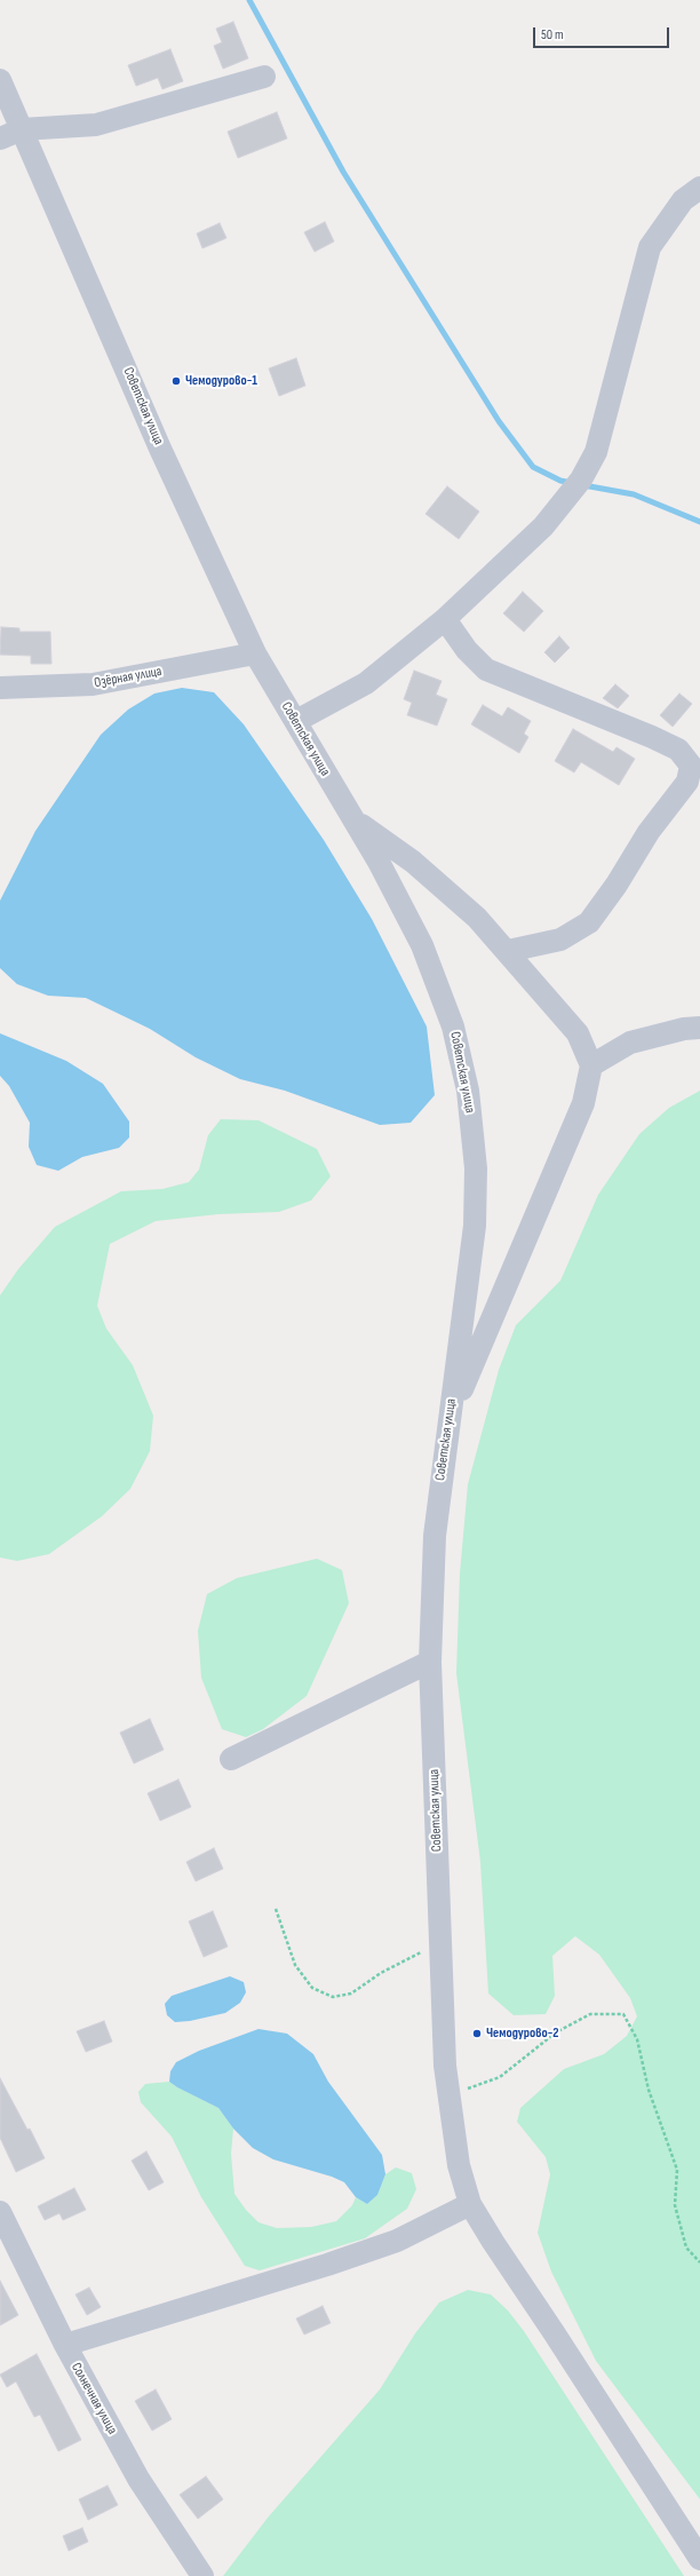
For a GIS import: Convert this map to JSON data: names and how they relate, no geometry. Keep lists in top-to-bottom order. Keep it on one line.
{"streets":{"street":["Советская улица","Озёрная улица","Солнечная улица"]},"crossings":[["Советская улица","Озёрная улица"]],"places":["Чемодурово-1","Чемодурово-2"],"scale_bar":"50 m"}
